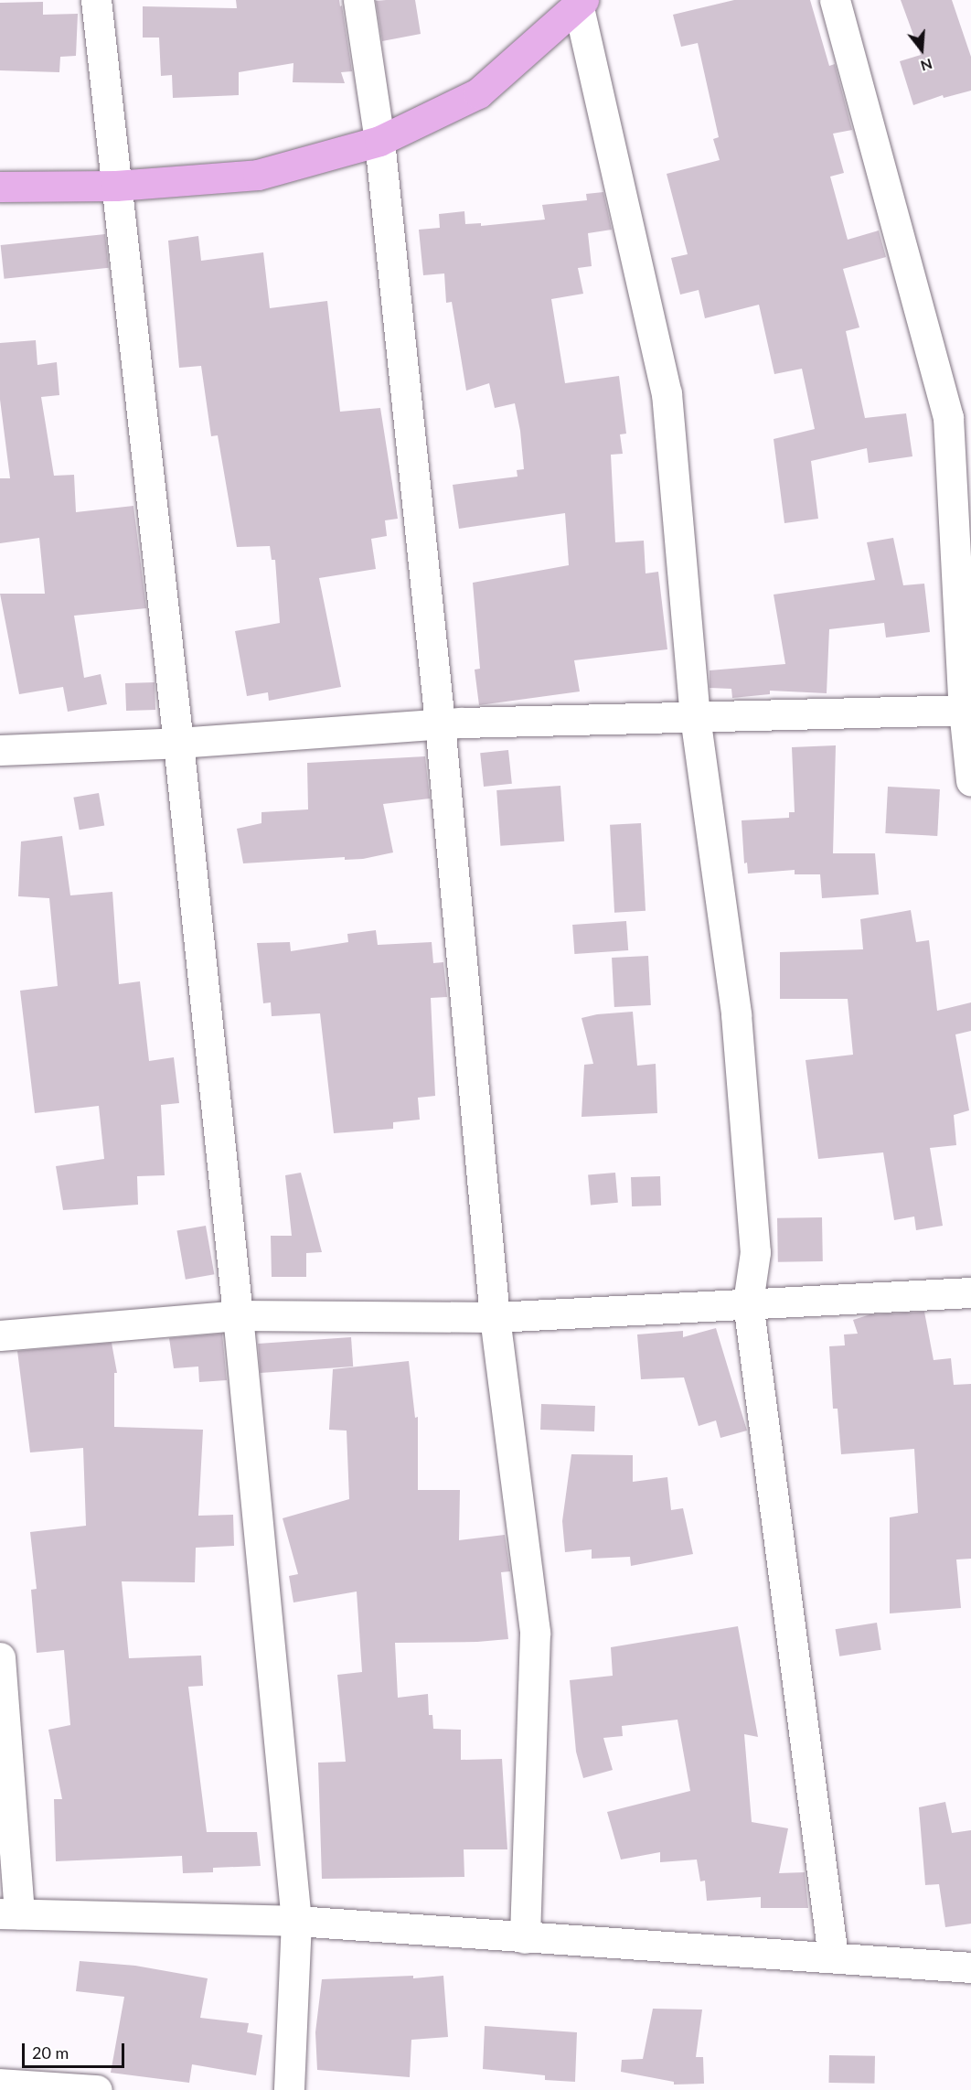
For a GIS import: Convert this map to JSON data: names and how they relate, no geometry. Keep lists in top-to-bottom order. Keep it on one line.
{"scale_bar":"20 m","north":"bottom"}
